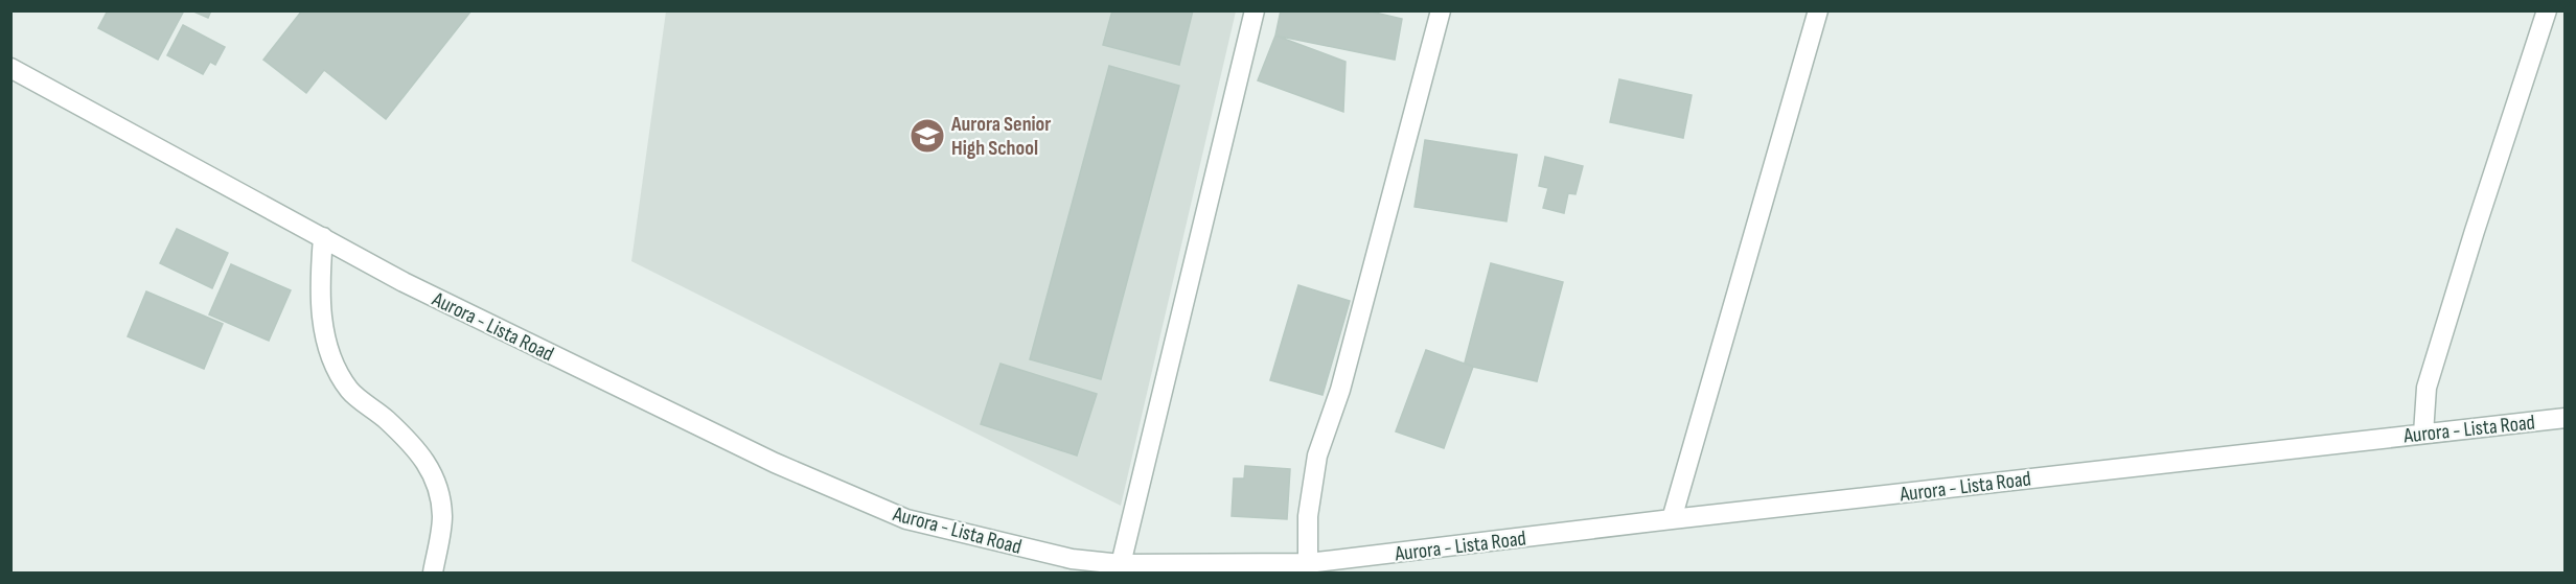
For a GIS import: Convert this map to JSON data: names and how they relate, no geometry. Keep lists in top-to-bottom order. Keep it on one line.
{"streets":{"street":["Aurora - Lista Road"]},"places":{"school or university":["Aurora Senior High School"]}}
